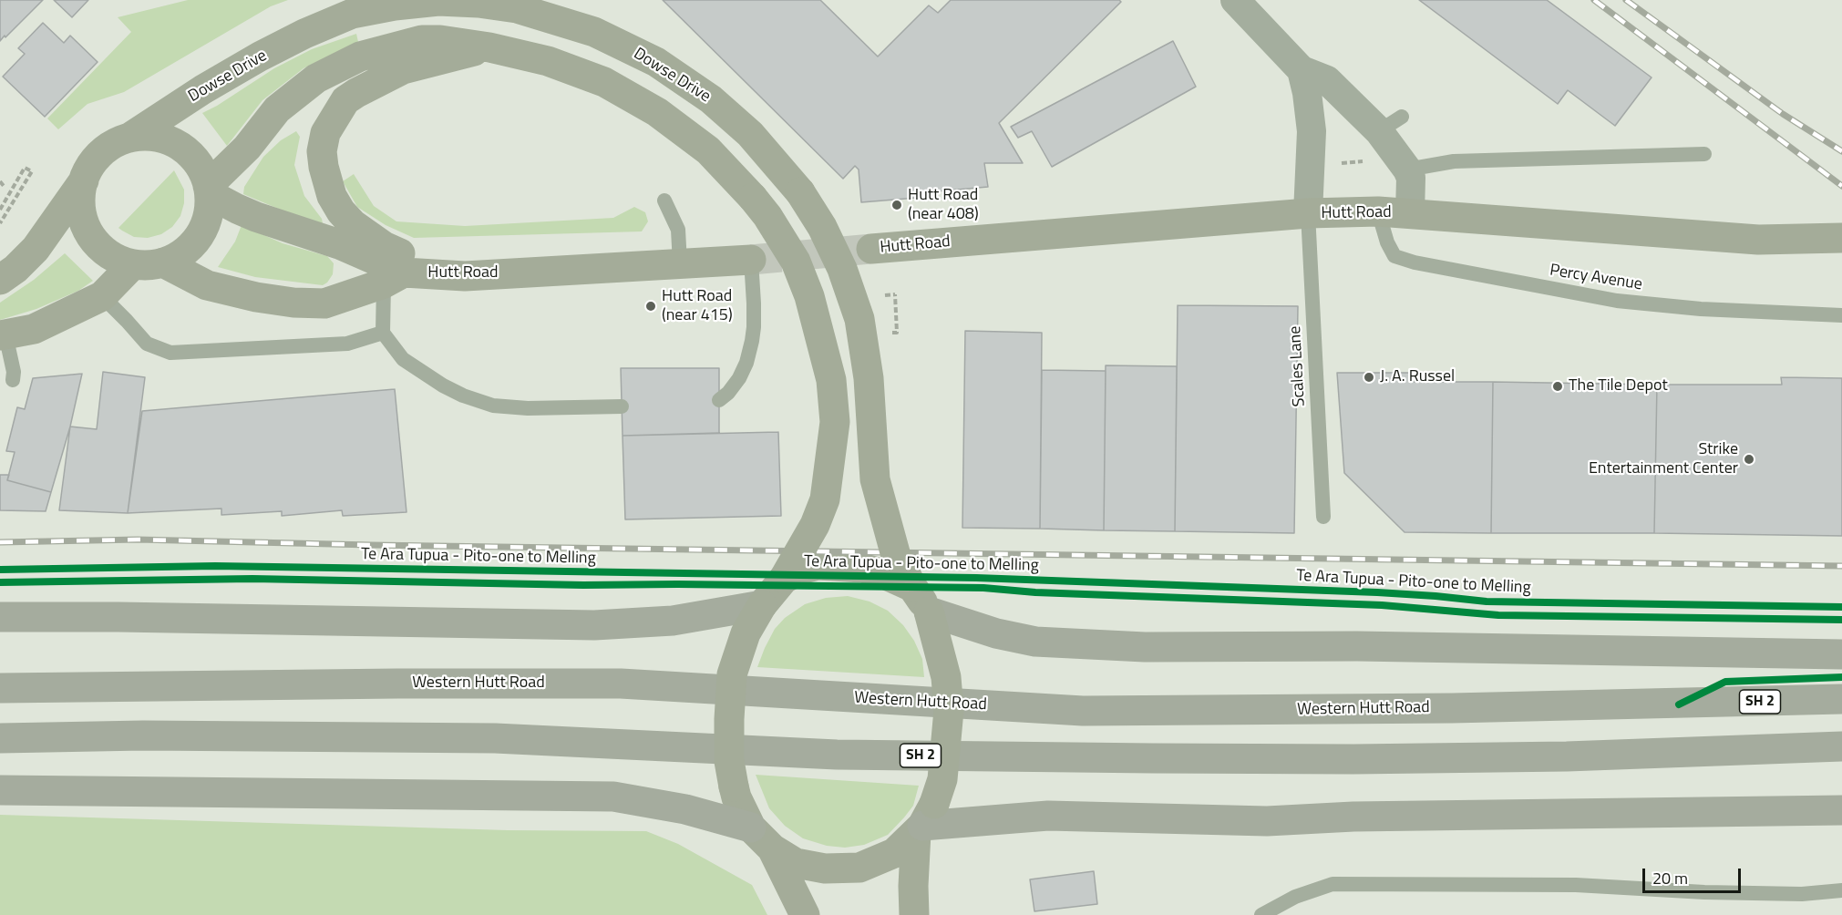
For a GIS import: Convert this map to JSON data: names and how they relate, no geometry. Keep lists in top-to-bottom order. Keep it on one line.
{"streets":{"highway":["Western Hutt Road","SH 2"],"main road":["Dowse Drive","Hutt Road"],"lane":["Percy Avenue","Scales Lane"],"cycle path":["Te Ara Tupua - Pito-one to Melling"]},"crossings":[["Dowse Drive","Hutt Road"],["Hutt Road","Percy Avenue"],["Hutt Road","Scales Lane"]],"places":["Hutt Road (near 408)","Hutt Road (near 415)","J. A. Russel","The Tile Depot","Strike Entertainment Center"],"scale_bar":"20 m"}
